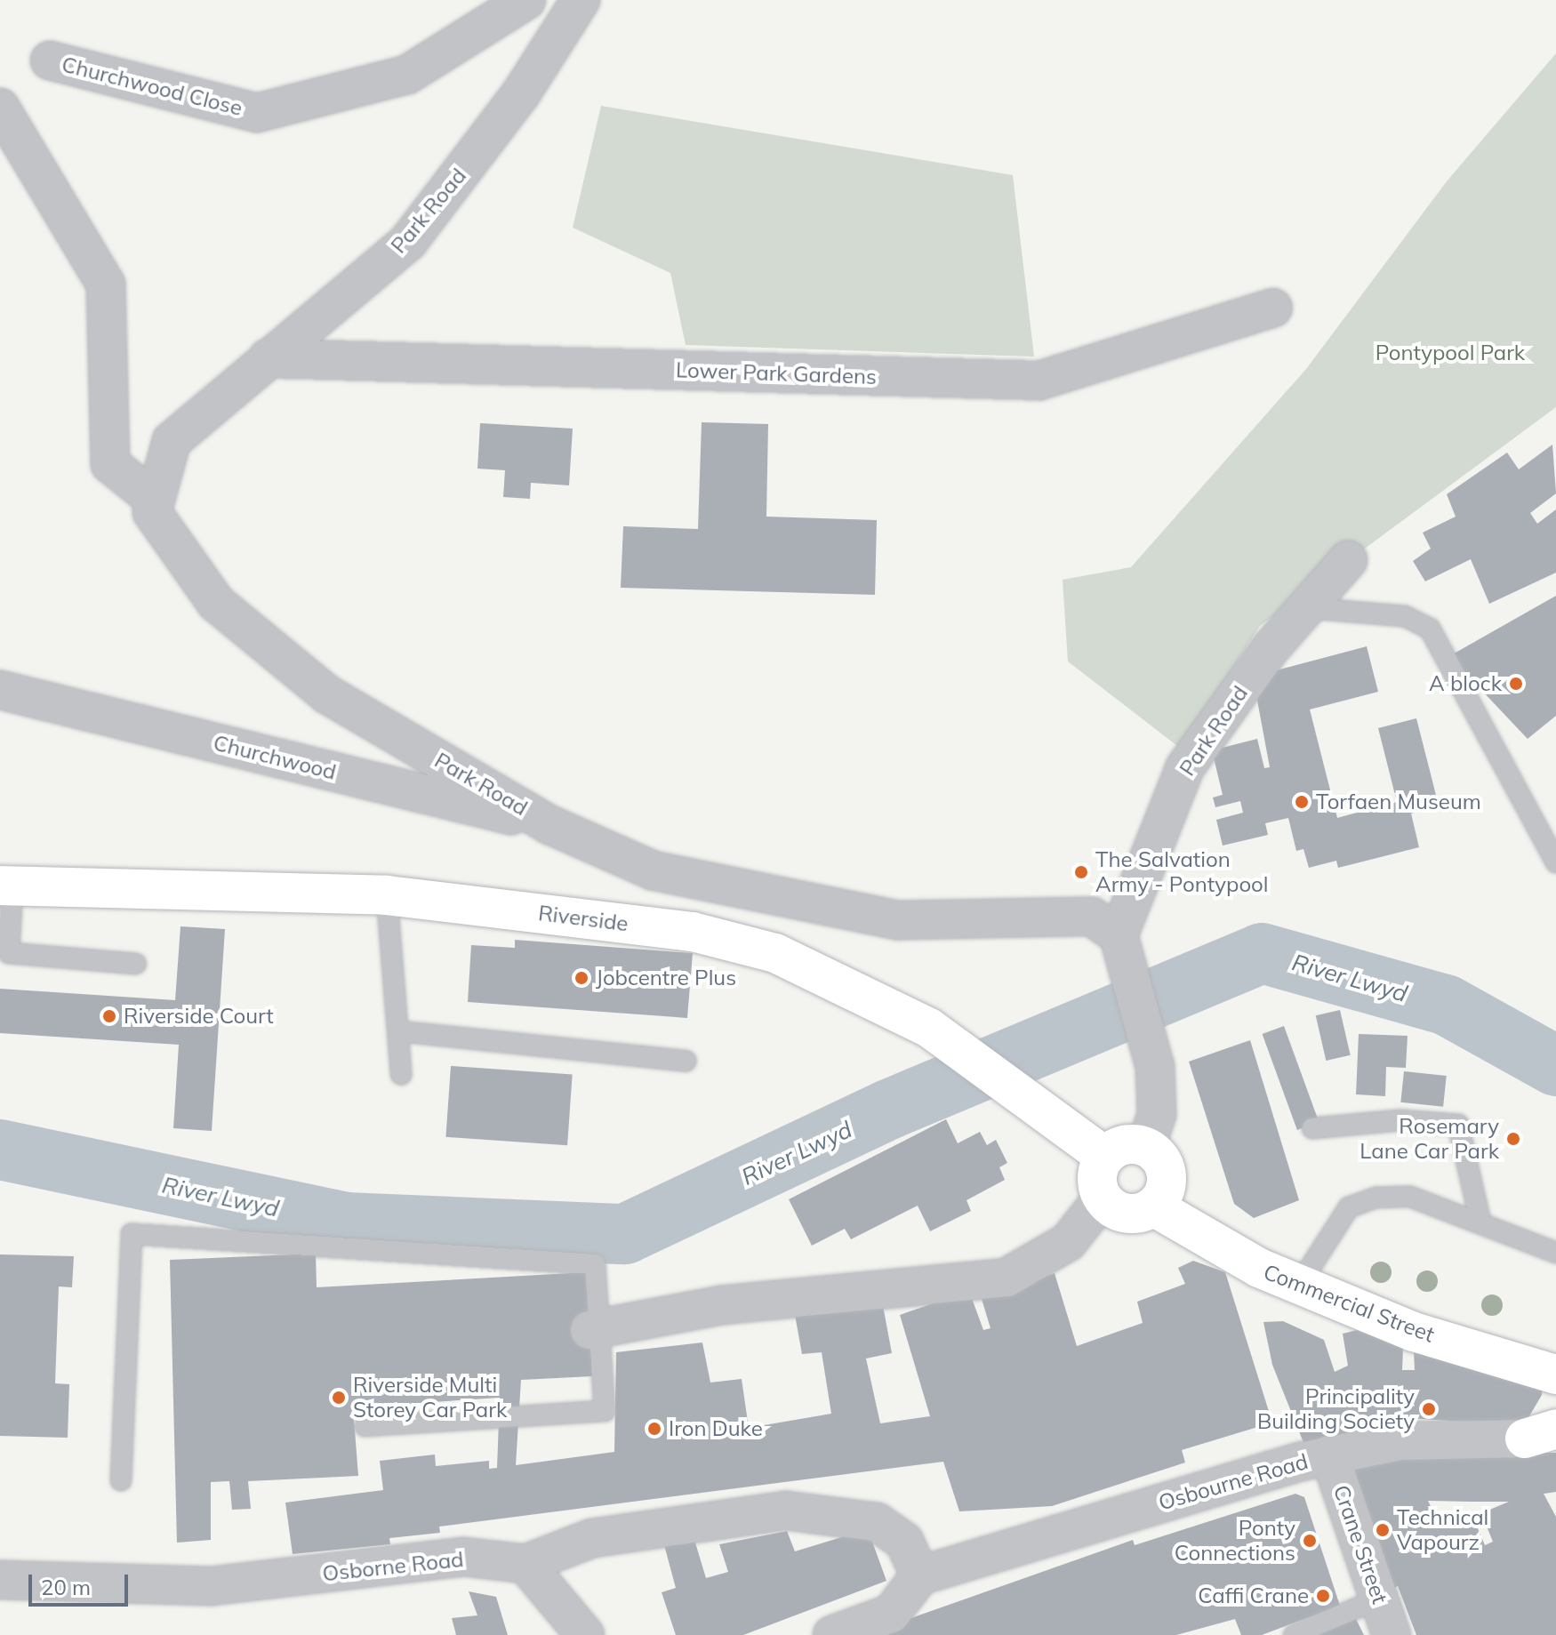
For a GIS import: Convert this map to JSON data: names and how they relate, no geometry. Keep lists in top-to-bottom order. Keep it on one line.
{"streets":{"street":["Churchwood Close","Park Road","Lower Park Gardens","Churchwood","Riverside","Commercial Street","Osbourne Road","Crane Street","Osborne Road"]},"crossings":[["Park Road","Lower Park Gardens"],["Park Road","Churchwood"],["Riverside","Commercial Street"],["Osbourne Road","Crane Street"],["Osbourne Road","Osborne Road"]],"water":["River Lwyd"],"parks":["Pontypool Park"],"places":["A block","Torfaen Museum","The Salvation Army - Pontypool","Jobcentre Plus","Riverside Court","Rosemary Lane Car Park","Riverside Multi Storey Car Park","Principality Building Society","Iron Duke","Technical Vapourz","Ponty Connections","Caffi Crane"],"scale_bar":"20 m"}
